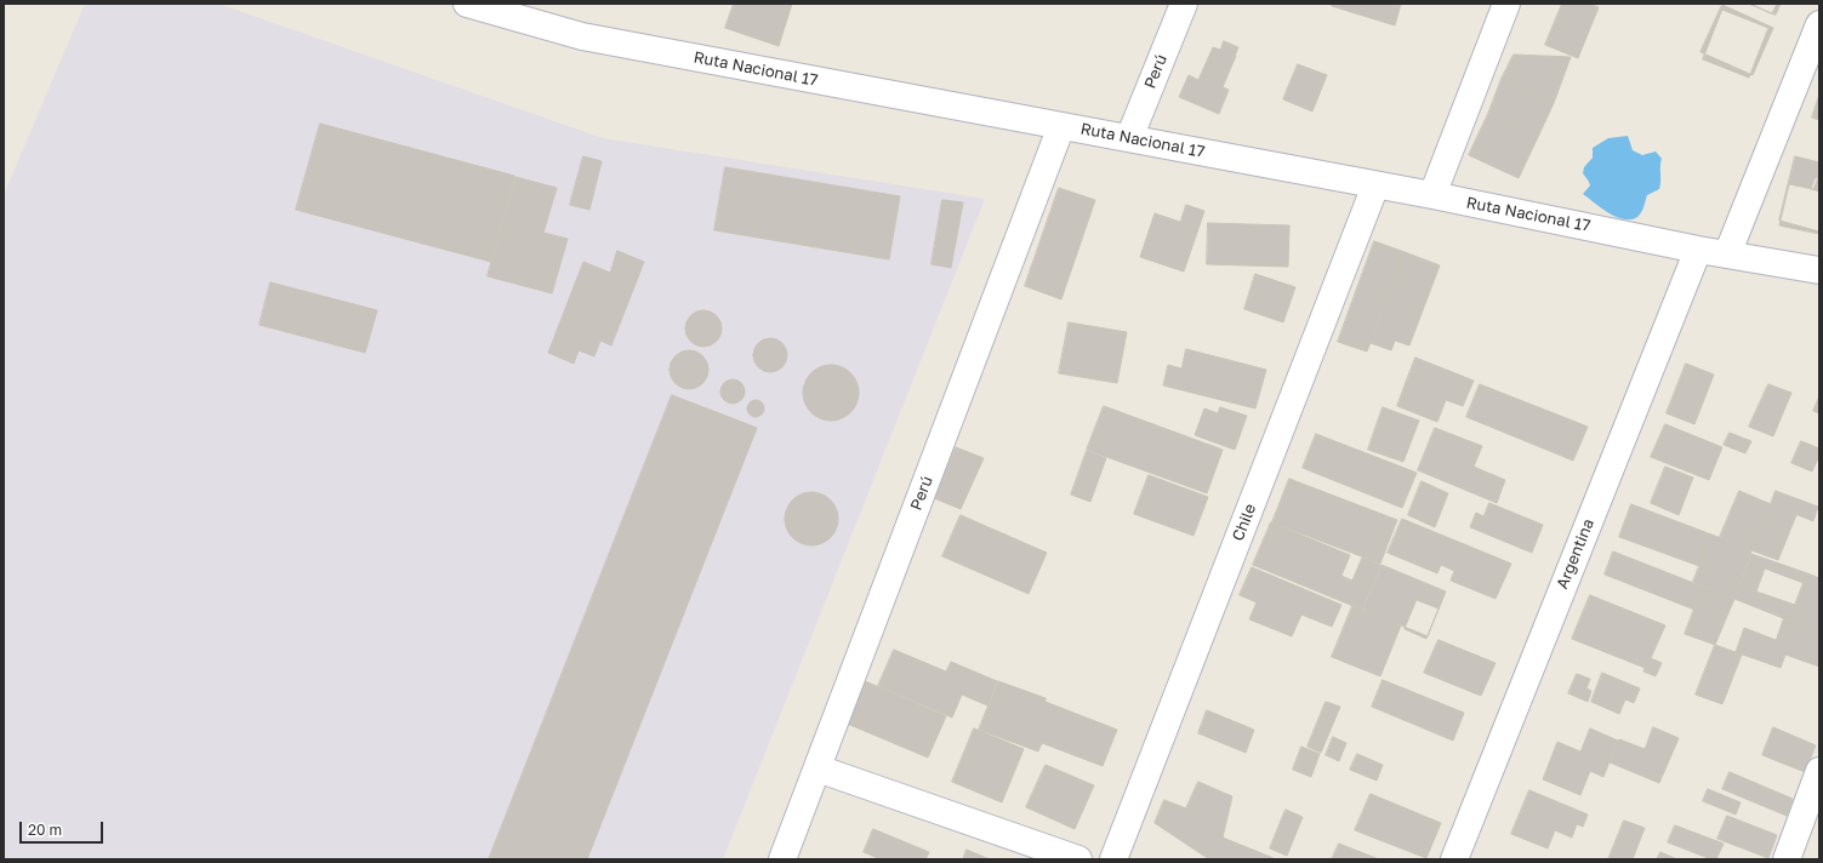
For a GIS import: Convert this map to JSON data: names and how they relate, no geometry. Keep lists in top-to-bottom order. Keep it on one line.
{"streets":{"street":["Ruta Nacional 17","Perú","Chile","Argentina"]},"crossings":[["Ruta Nacional 17","Perú"],["Ruta Nacional 17","Chile"],["Ruta Nacional 17","Argentina"]],"scale_bar":"20 m"}
